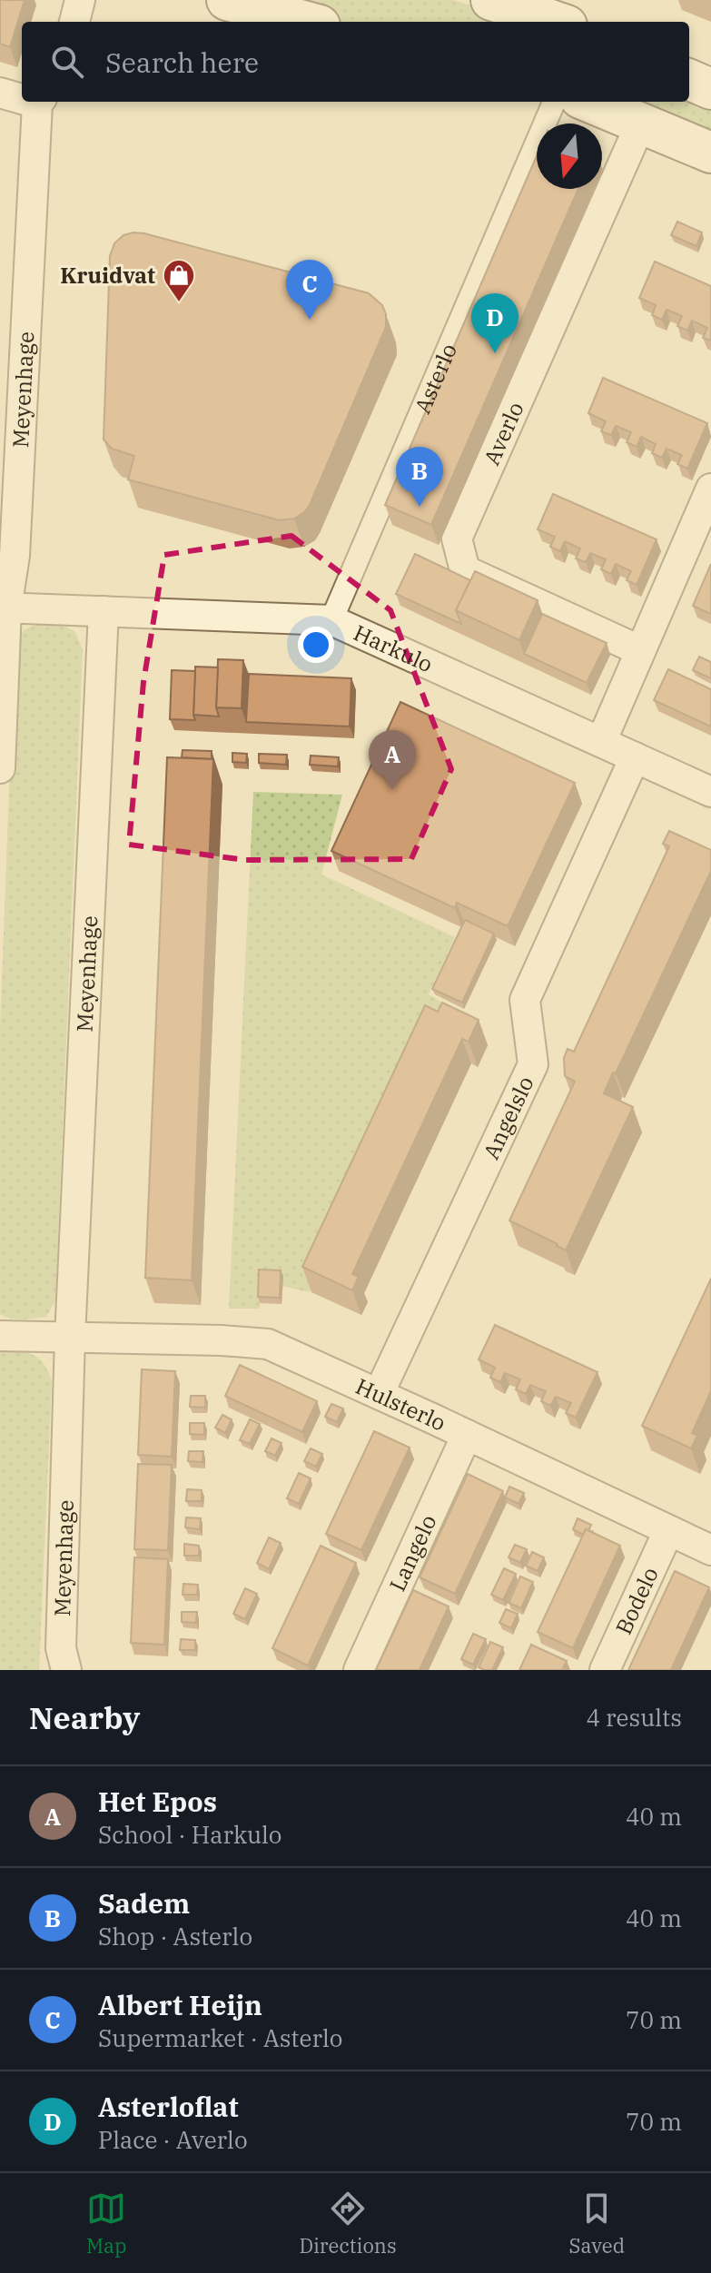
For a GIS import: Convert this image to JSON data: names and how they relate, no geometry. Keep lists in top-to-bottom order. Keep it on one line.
{"streets":{"street":["Asterlo","Meyenhage","Averlo","Harkulo","Angelslo","Hulsterlo","Langelo","Bodelo"]},"crossings":[["Asterlo","Harkulo"],["Meyenhage","Harkulo"],["Meyenhage","Hulsterlo"],["Harkulo","Angelslo"],["Angelslo","Hulsterlo"],["Hulsterlo","Langelo"],["Hulsterlo","Bodelo"]],"places":{"shop":["Kruidvat"]},"north":"bottom","page":{"search":"Search here","pins":["C","D","B","A"],"heading":["Nearby","4 results"],"list":[{"mark":"A","name":"Het Epos","note":"School · Harkulo","value":"40 m"},{"mark":"B","name":"Sadem","note":"Shop · Asterlo","value":"40 m"},{"mark":"C","name":"Albert Heijn","note":"Supermarket · Asterlo","value":"70 m"},{"mark":"D","name":"Asterloflat","note":"Place · Averlo","value":"70 m"}],"nav":["Map","Directions","Saved"]}}
